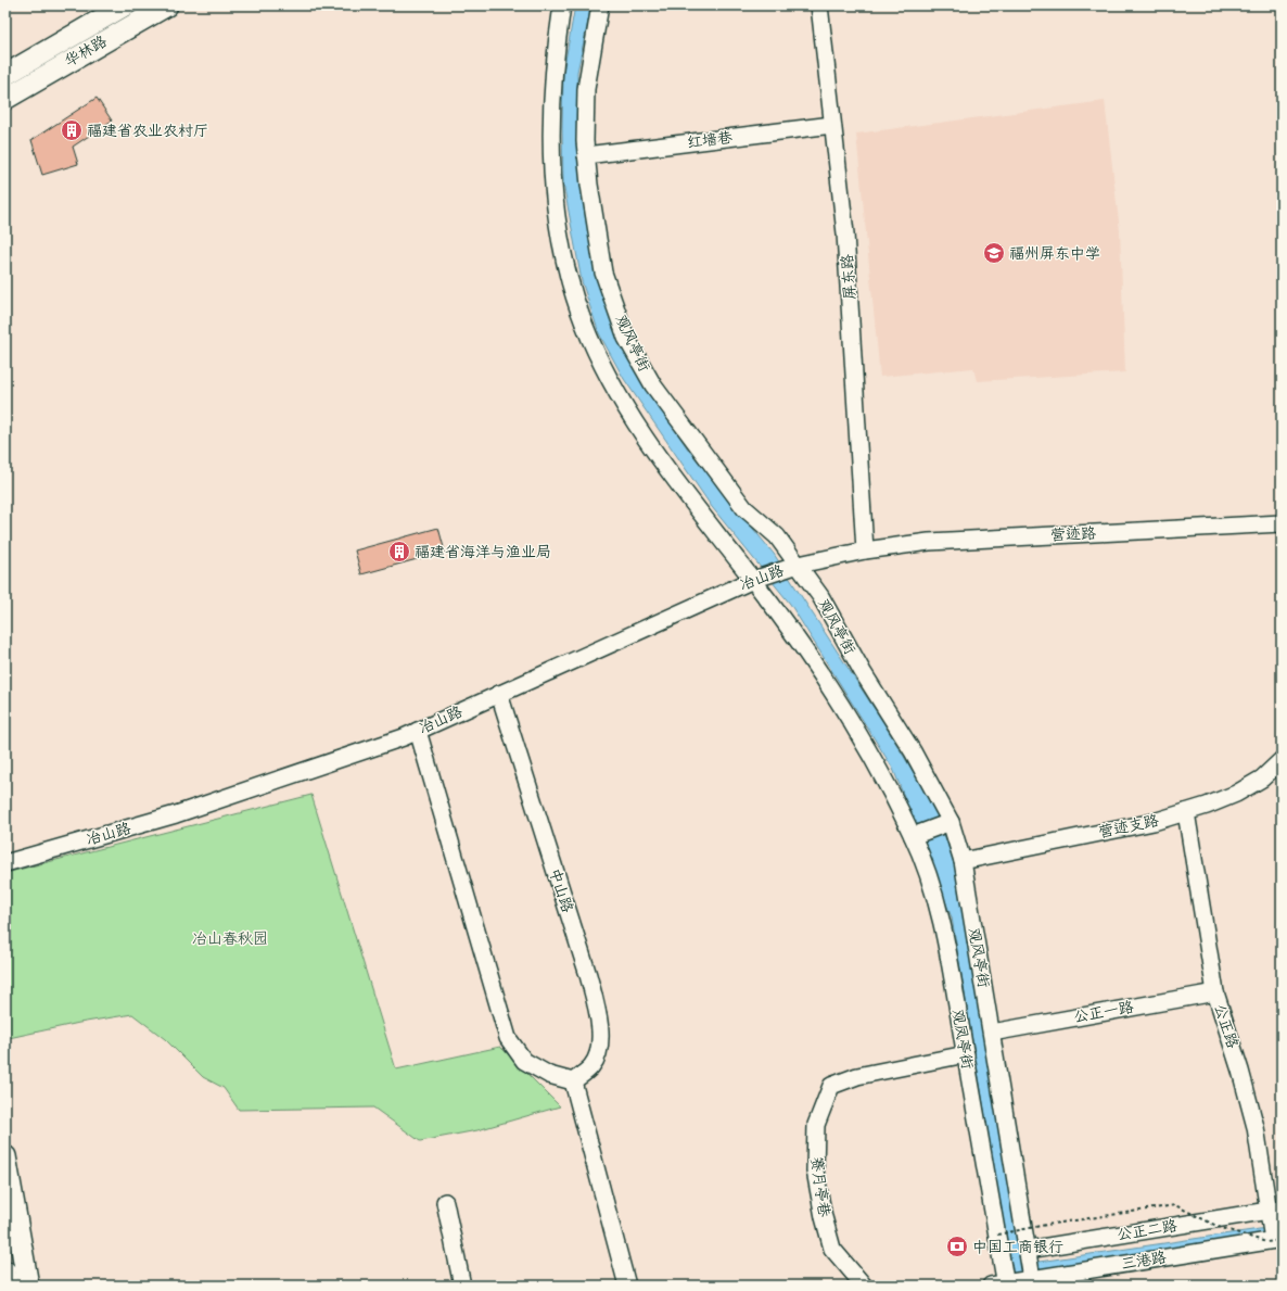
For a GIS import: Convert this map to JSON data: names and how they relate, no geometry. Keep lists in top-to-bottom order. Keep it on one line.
{"streets":{"main road":["华林路"],"street":["红墙巷","屏东路","观风亭街","营迹路","冶山路","营迹支路","中山路","公正一路","公正路","观凤亭街","赛月亭巷","公正二路","三港路"]},"crossings":[["红墙巷","屏东路"],["红墙巷","观风亭街"],["屏东路","营迹路"],["屏东路","冶山路"],["观风亭街","冶山路"],["观风亭街","营迹支路"],["观风亭街","公正一路"],["观风亭街","公正二路"],["观风亭街","三港路"],["营迹路","冶山路"],["冶山路","中山路"],["冶山路","观凤亭街"],["营迹支路","公正路"],["公正一路","公正路"],["公正路","公正二路"],["公正路","三港路"],["观凤亭街","赛月亭巷"],["观凤亭街","三港路"]],"parks":["冶山春秋园"],"places":{"building":["福建省农业农村厅","福建省海洋与渔业局"],"school or university":["福州屏东中学"],"bank":["中国工商银行"]}}
